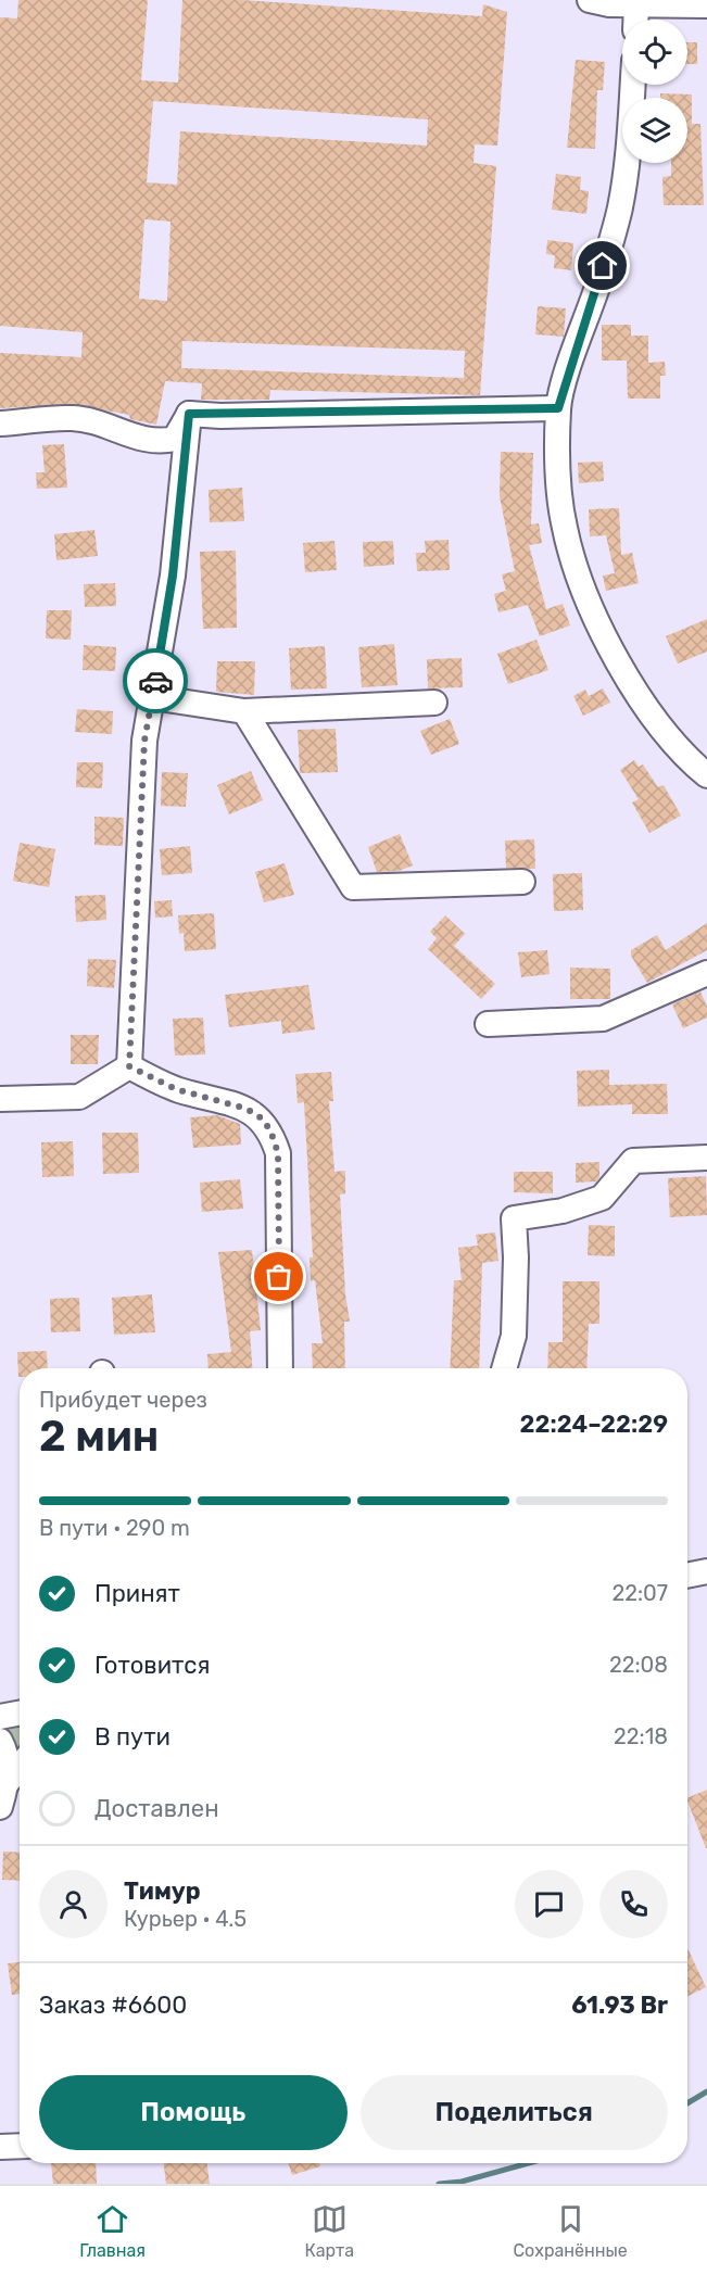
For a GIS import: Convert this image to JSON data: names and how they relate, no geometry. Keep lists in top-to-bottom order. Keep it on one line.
{"page":{"heading":["2 мин","Прибудет через","22:24–22:29"],"panel":["Тимур","Курьер · 4.5","Заказ #6600","61.93 Br"],"bar":"В пути · 290 m","list":[["Принят","22:07"],["Готовится","22:08"],["В пути","22:18"],"Доставлен"],"buttons":["Помощь","Поделиться"],"tabs":["Главная","Карта","Сохранённые"]}}
